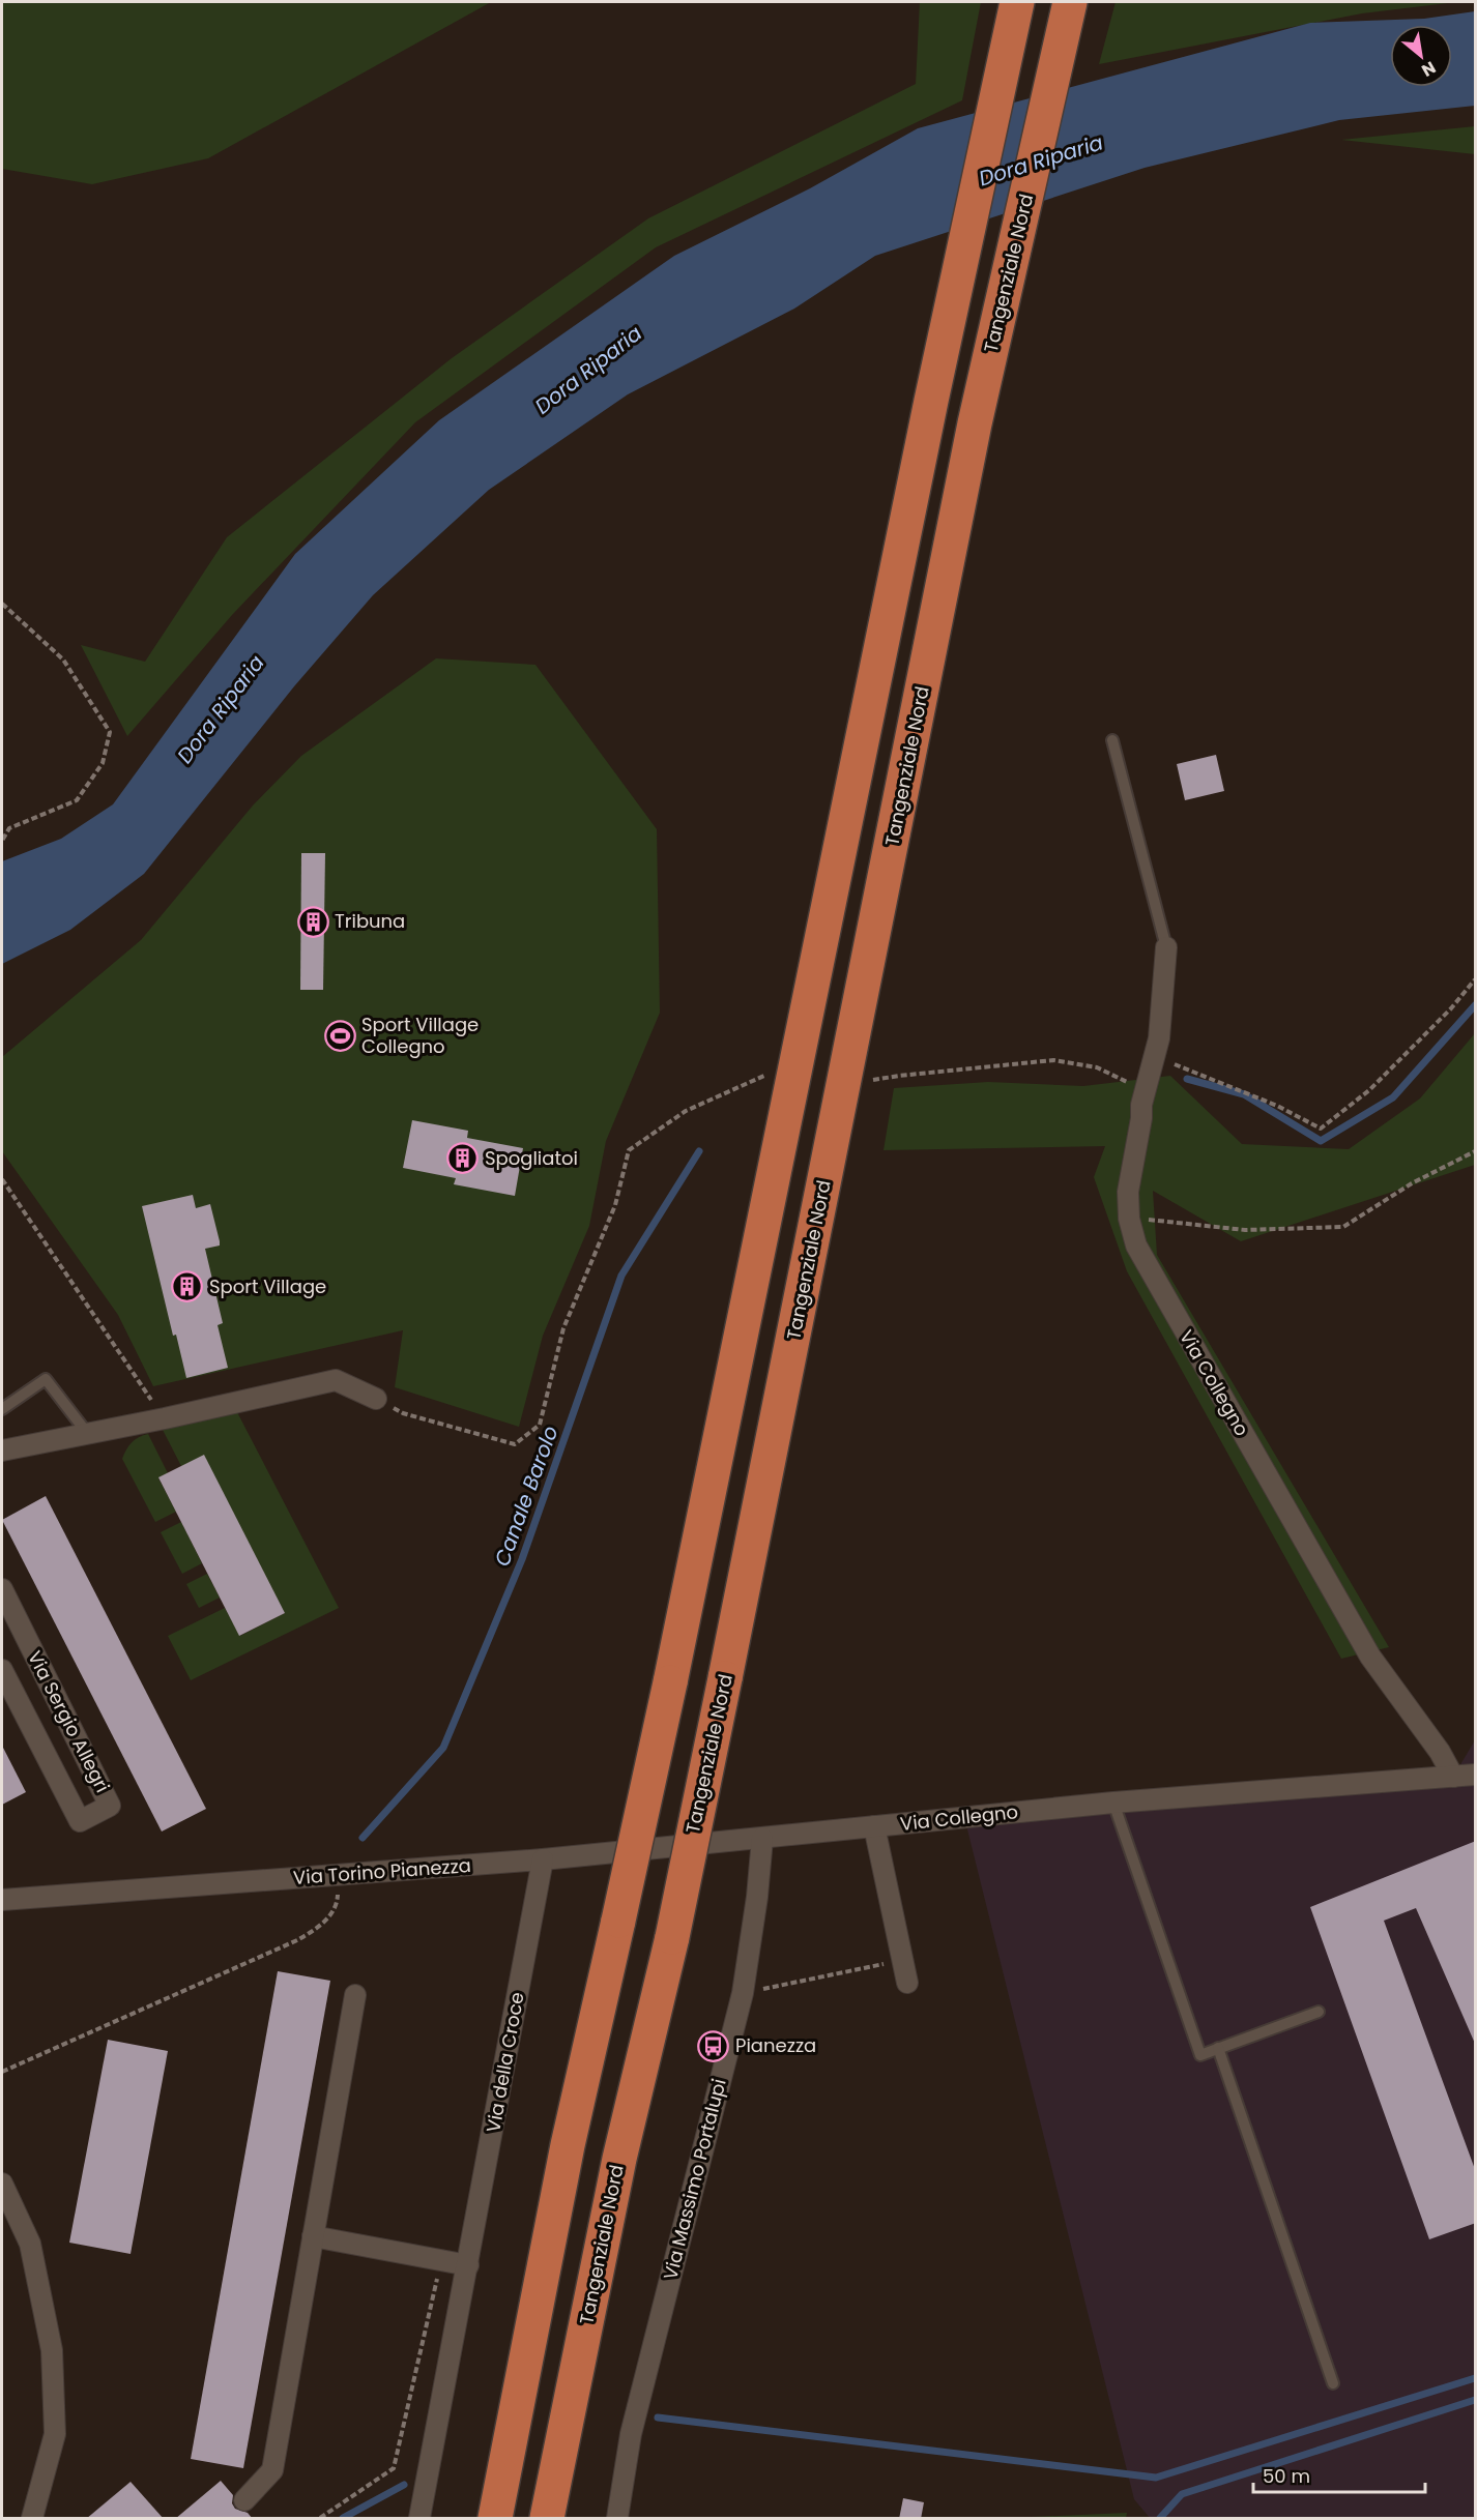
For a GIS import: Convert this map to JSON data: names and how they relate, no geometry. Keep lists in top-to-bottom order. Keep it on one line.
{"streets":{"highway":["Tangenziale Nord"],"street":["Via Collegno","Via Sergio Allegri","Via Torino Pianezza","Via della Croce","Via Massimo Portalupi"]},"crossings":[["Via Collegno","Via Torino Pianezza"],["Via Collegno","Via Massimo Portalupi"],["Via Torino Pianezza","Via della Croce"],["Via Torino Pianezza","Via Massimo Portalupi"]],"water":["Dora Riparia","Canale Barolo"],"places":{"building":["Tribuna","Spogliatoi","Sport Village"],"sports":["Sport Village Collegno"],"bus stop":["Pianezza"]},"scale_bar":"50 m","north":"bottom right"}
